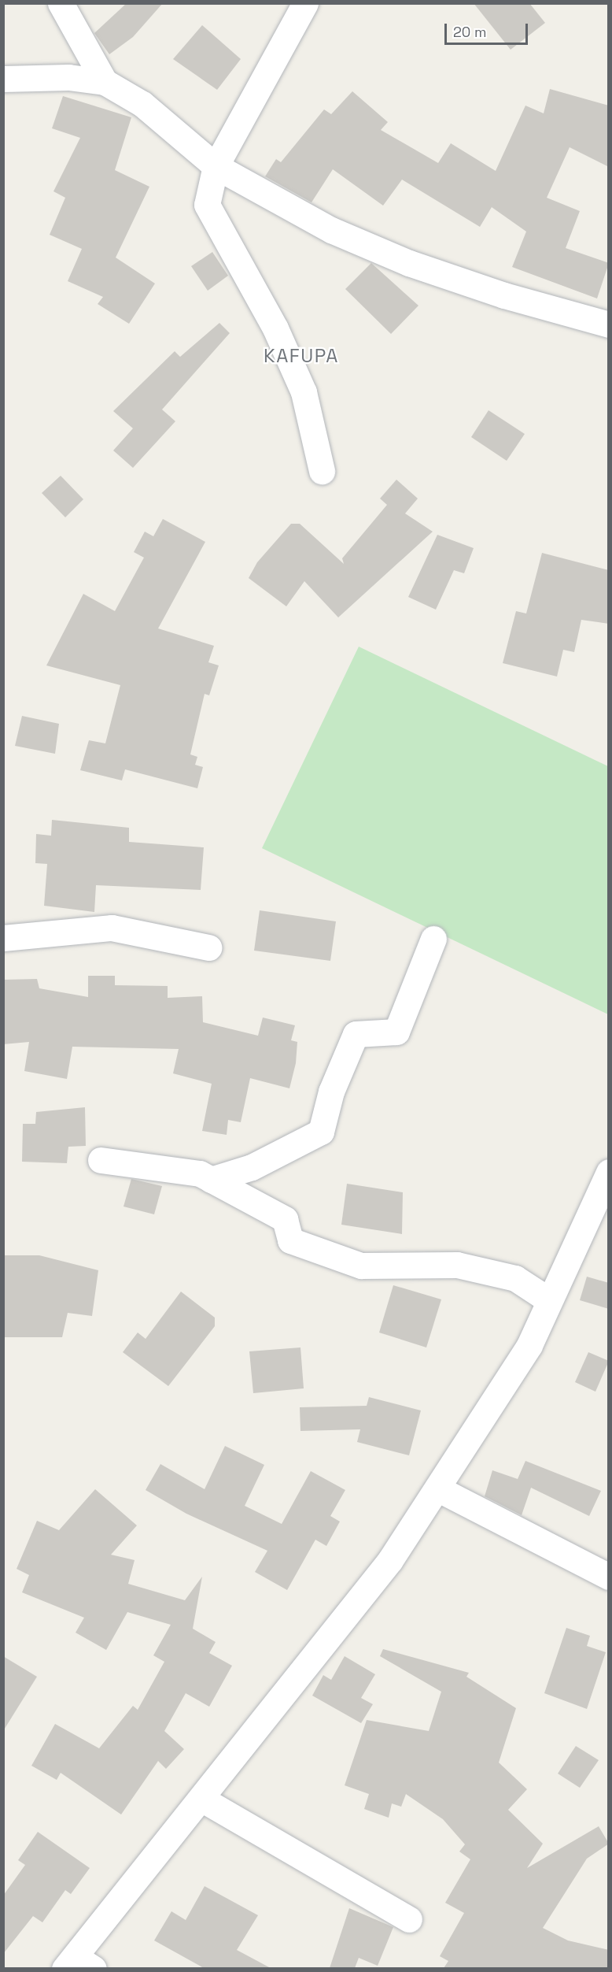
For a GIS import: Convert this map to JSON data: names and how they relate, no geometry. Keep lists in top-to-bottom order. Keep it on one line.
{"districts":["KAFUPA"],"scale_bar":"20 m"}
